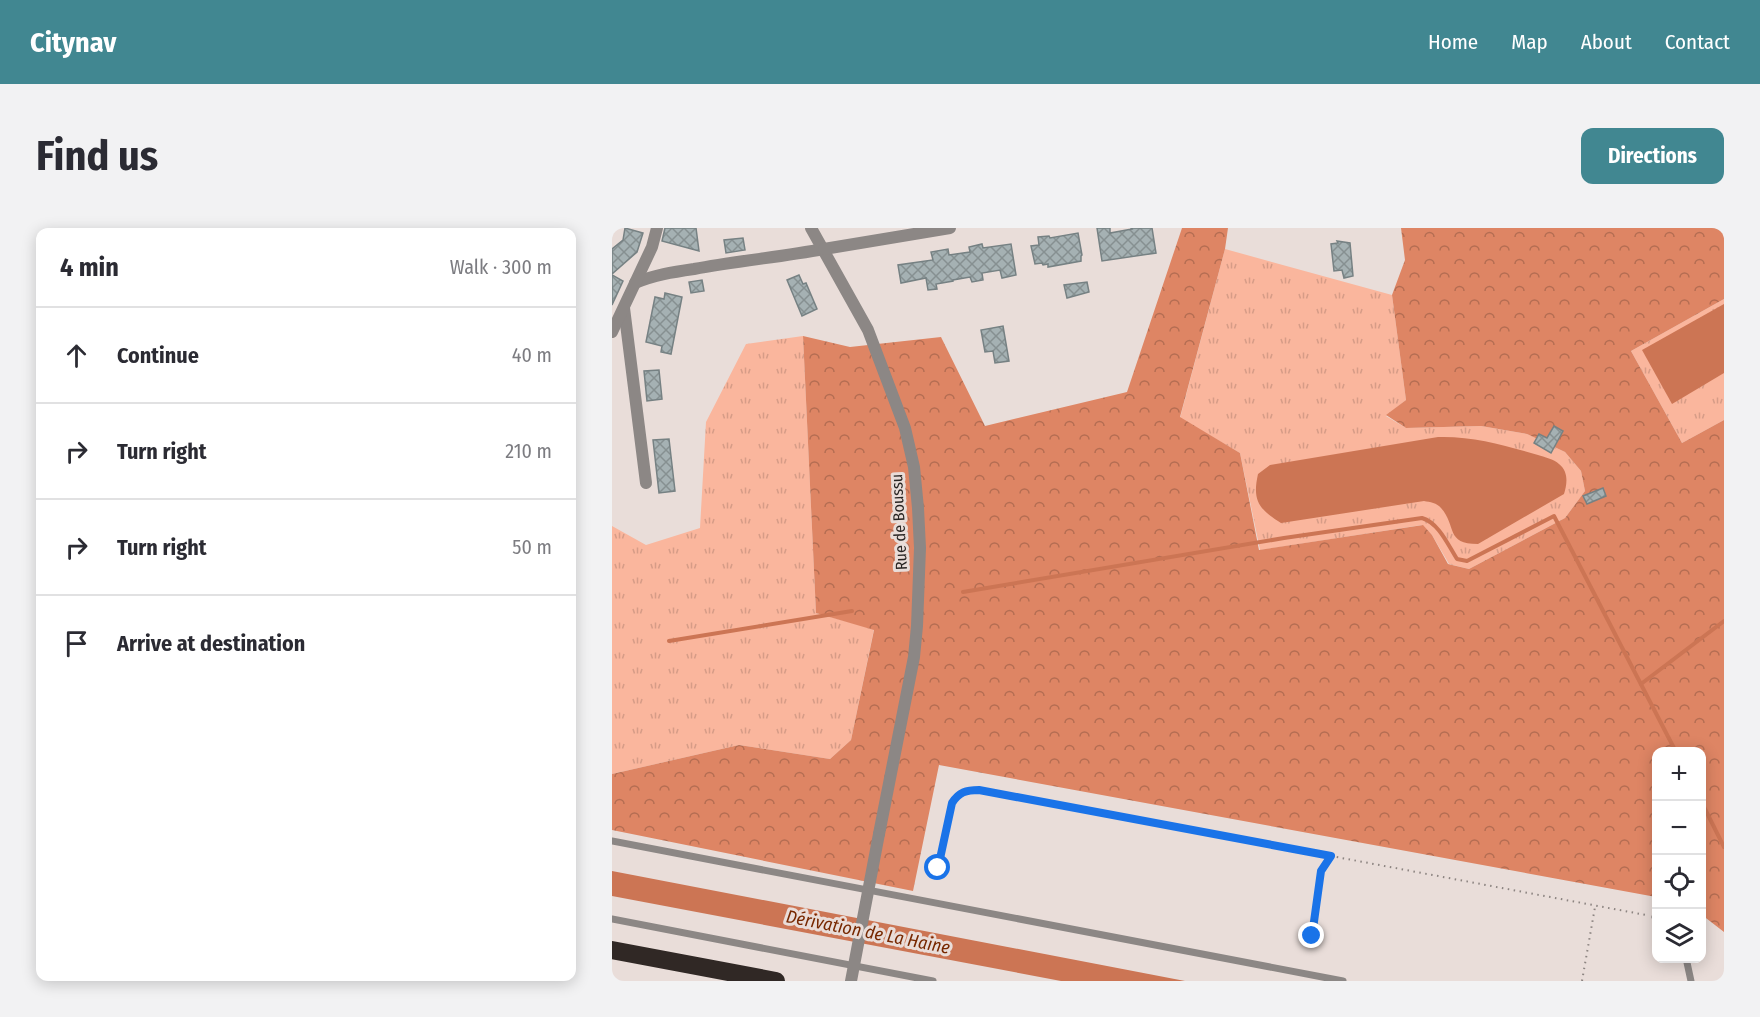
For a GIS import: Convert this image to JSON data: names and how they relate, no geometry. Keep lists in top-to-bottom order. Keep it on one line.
{"streets":{"street":["Rue de Boussu"]},"water":["Dérivation de La Haine"],"page":{"header":"Citynav","nav":["Home","Map","About","Contact"],"buttons":"Directions","title":"Find us","heading":["4 min","Walk · 300 m"],"list":[["Continue","40 m"],["Turn right","210 m"],["Turn right","50 m"],"Arrive at destination"],"map_buttons":["+","−"]}}
